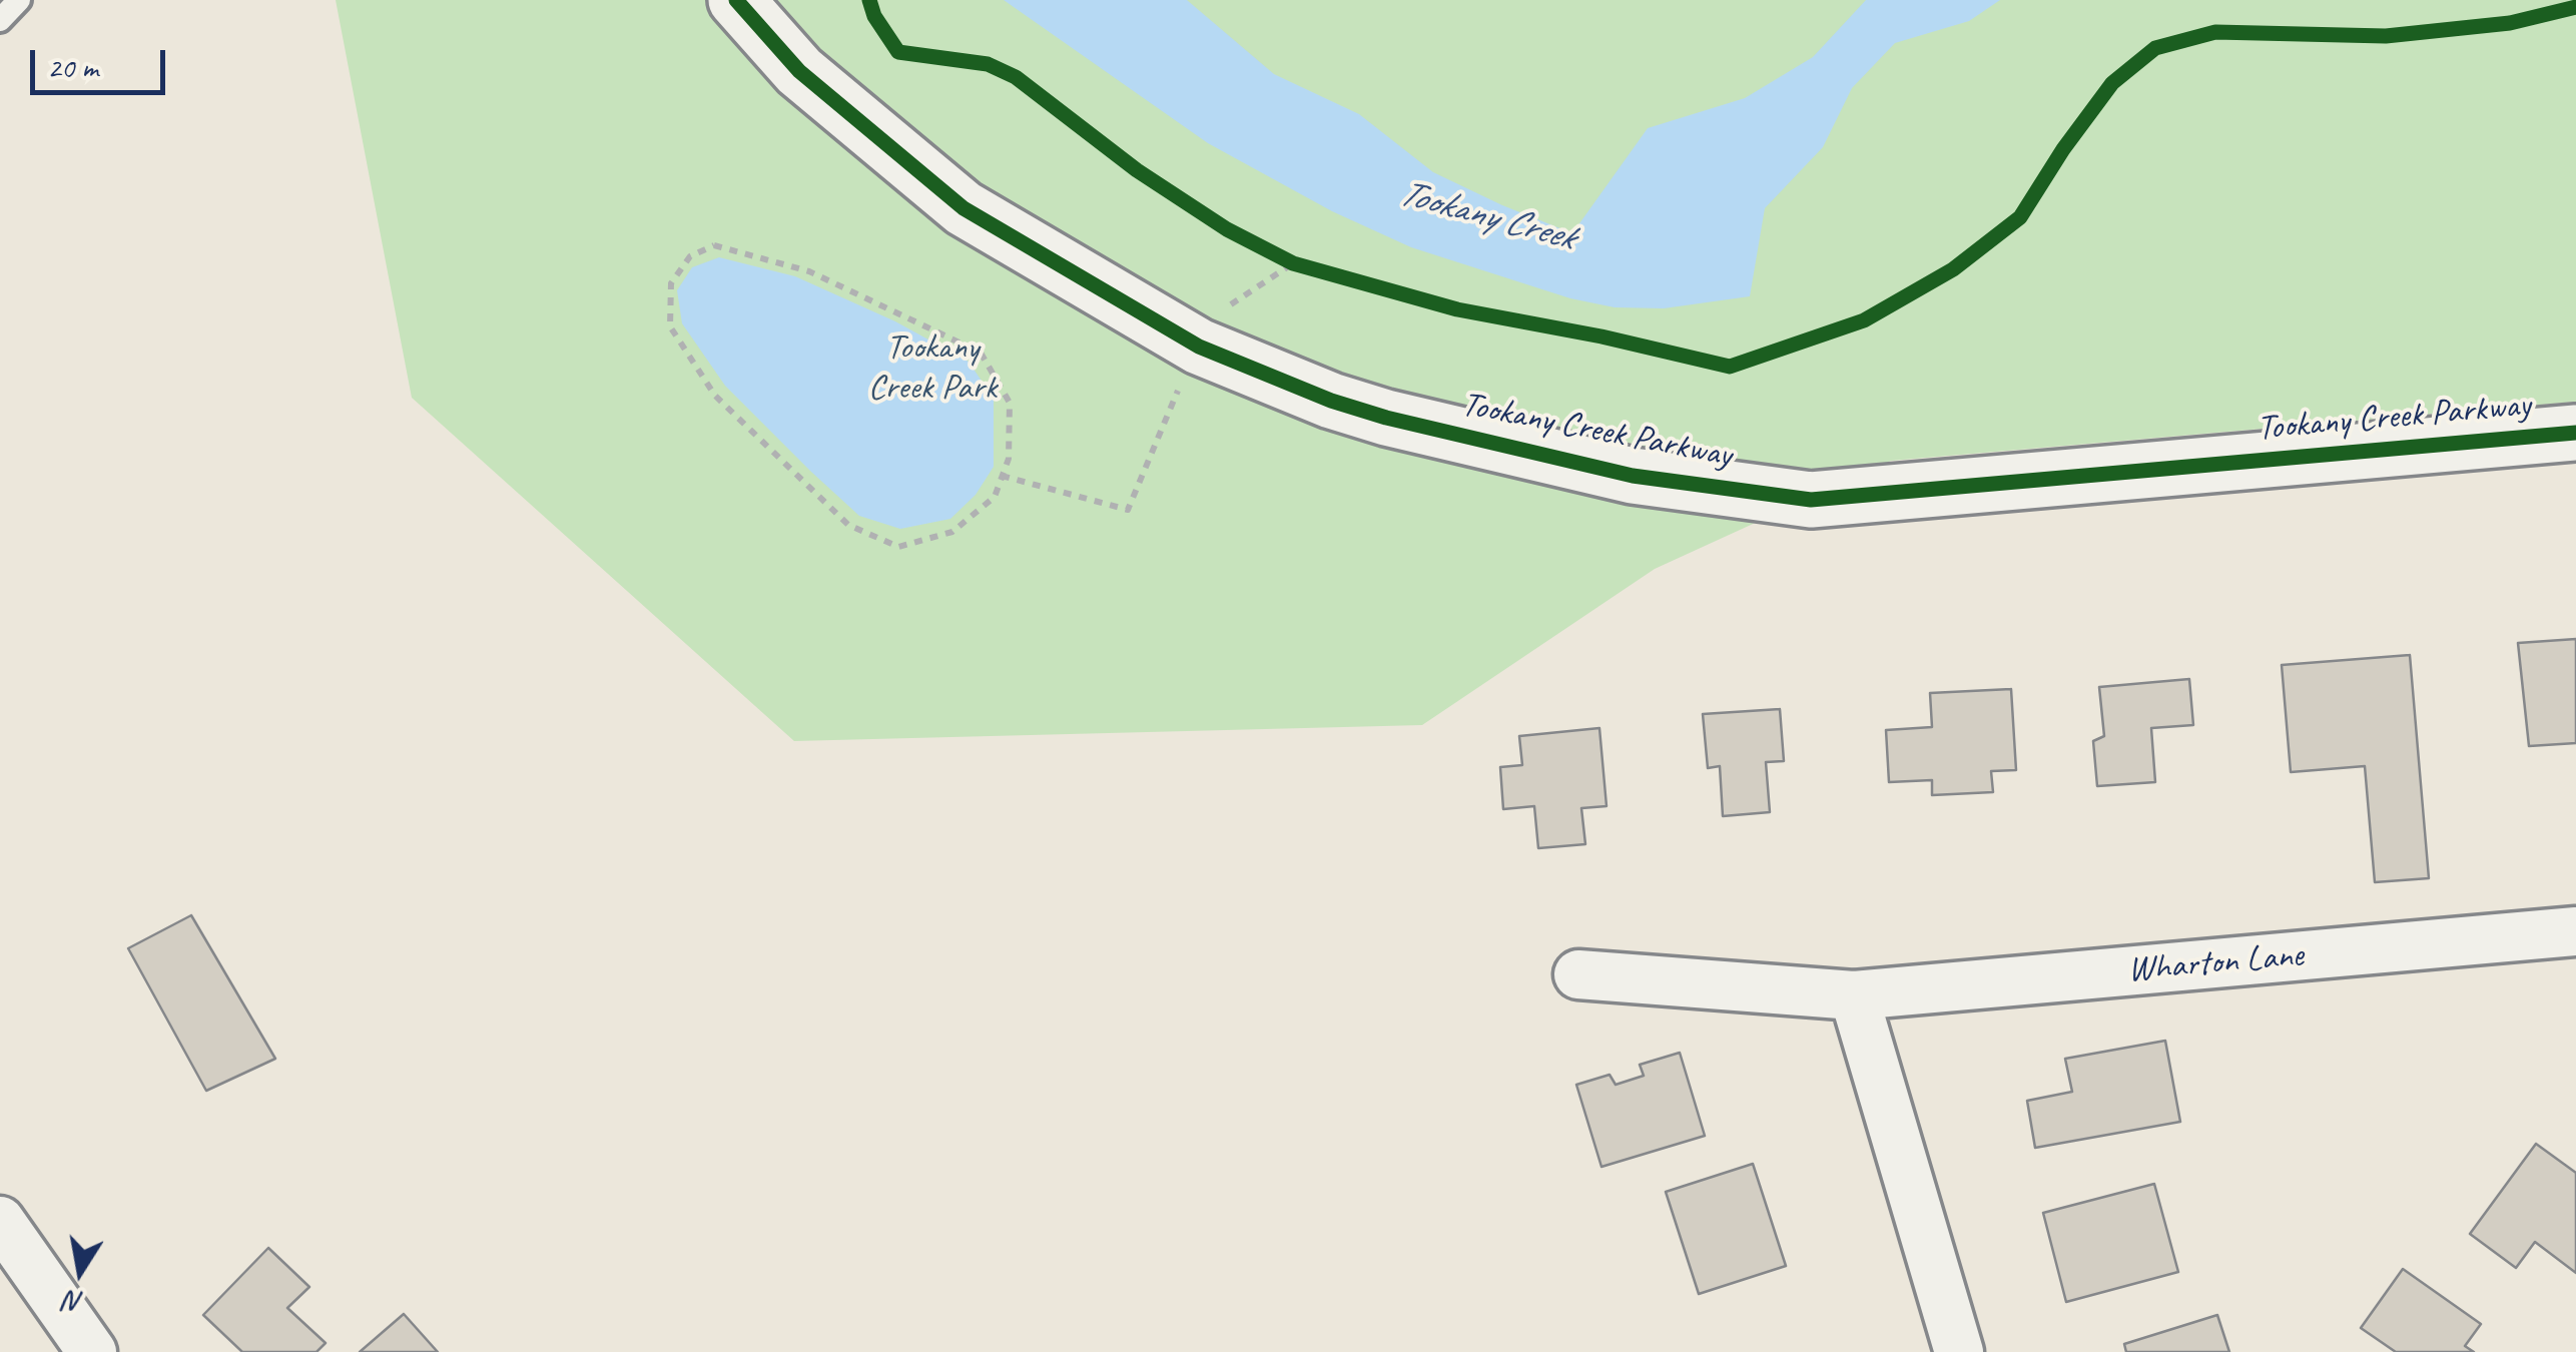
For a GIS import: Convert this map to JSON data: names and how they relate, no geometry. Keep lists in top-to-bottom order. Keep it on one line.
{"streets":{"street":["Tookany Creek Parkway","Wharton Lane"]},"water":["Tookany Creek"],"parks":["Tookany Creek Park"],"scale_bar":"20 m","north":"bottom"}
